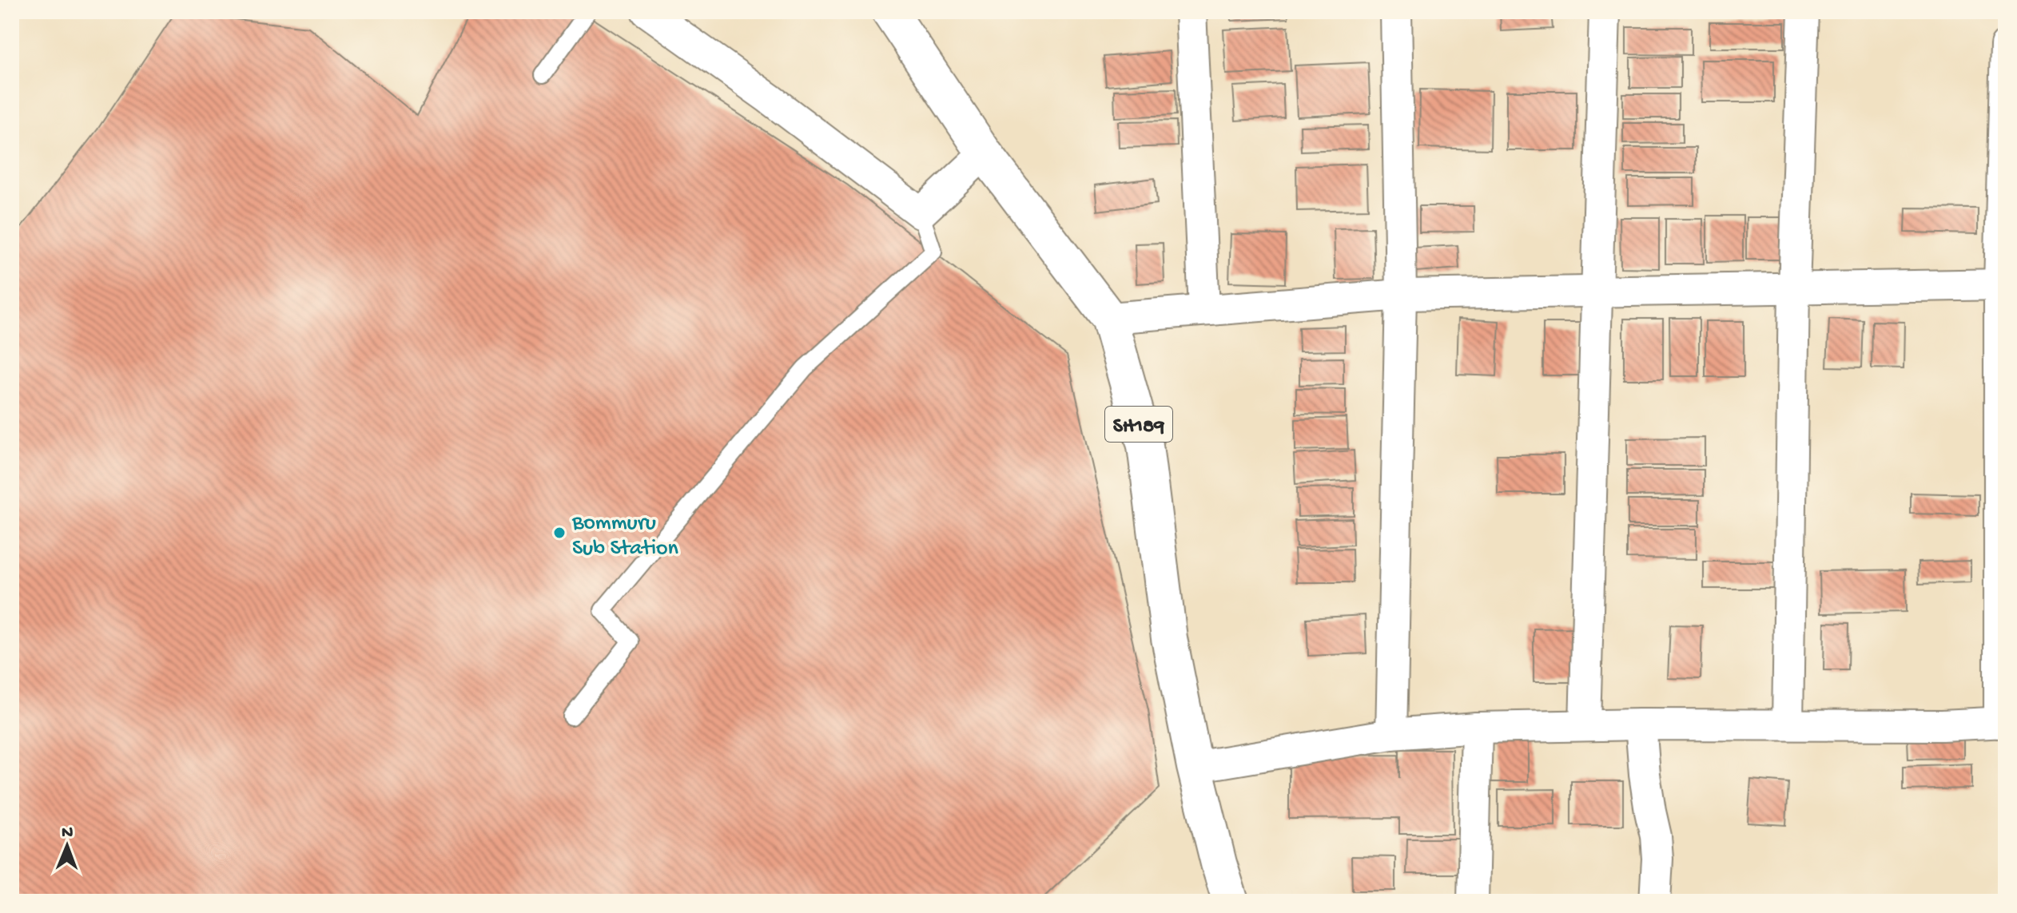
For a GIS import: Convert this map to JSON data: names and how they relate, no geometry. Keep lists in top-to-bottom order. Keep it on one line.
{"streets":{"main road":["SH189"]},"places":["Bommuru Sub Station"],"north":"top"}
